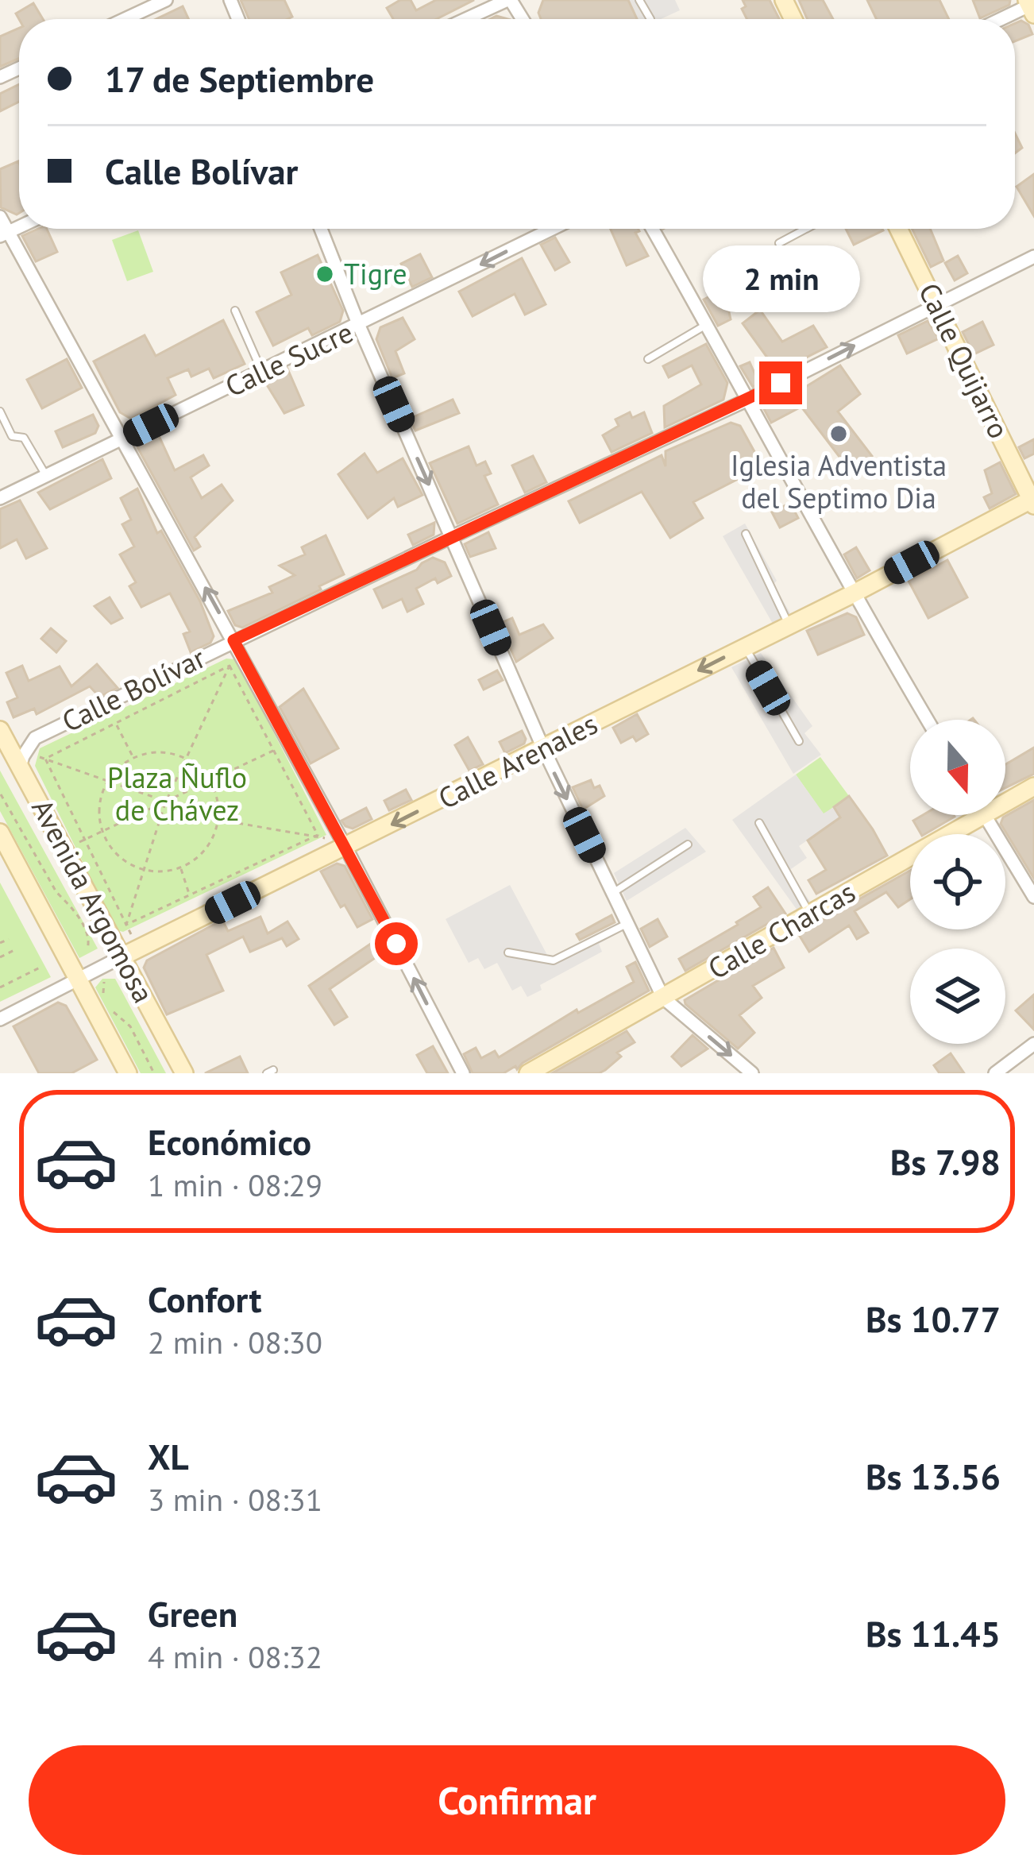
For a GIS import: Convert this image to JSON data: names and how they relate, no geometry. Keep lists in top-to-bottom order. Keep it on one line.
{"streets":{"street":["Calle Sucre","Calle Quijarro","Calle Bolívar","Calle Arenales","Avenida Argomosa","Calle Charcas"]},"crossings":[["Calle Quijarro","Calle Bolívar"],["Calle Quijarro","Calle Arenales"],["Calle Bolívar","Avenida Argomosa"],["Calle Arenales","Avenida Argomosa"]],"one_way":["Calle Sucre","Calle Arenales"],"parks":["Plaza Ñuflo de Chávez"],"places":["Tigre","Iglesia Adventista del Septimo Dia"],"north":"bottom","page":{"banner":["17 de Septiembre","Calle Bolívar"],"bubble":"2 min","list":[{"name":"Económico","note":"1 min · 08:29","value":"Bs 7.98"},{"name":"Confort","note":"2 min · 08:30","value":"Bs 10.77"},{"name":"XL","note":"3 min · 08:31","value":"Bs 13.56"},{"name":"Green","note":"4 min · 08:32","value":"Bs 11.45"}],"buttons":"Confirmar"}}
